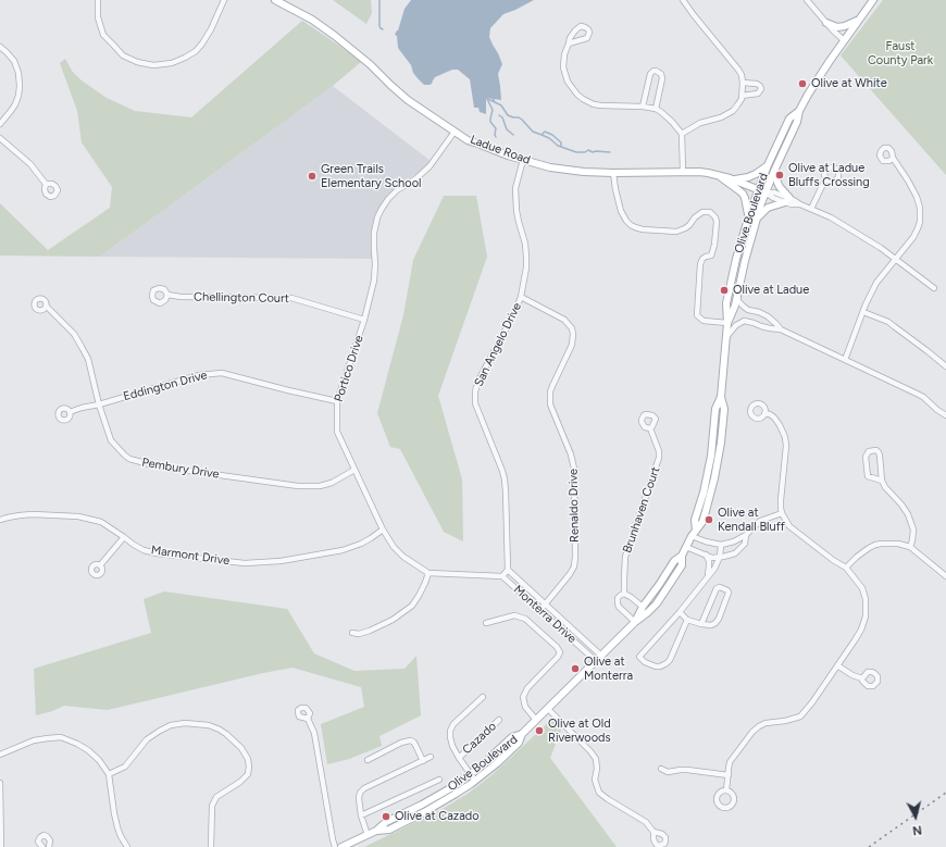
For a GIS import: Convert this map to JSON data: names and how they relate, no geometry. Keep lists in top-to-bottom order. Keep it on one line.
{"streets":{"main road":["Ladue Road","Olive Boulevard"],"street":["Chellington Court","San Angelo Drive","Portico Drive","Eddington Drive","Pembury Drive","Renaldo Drive","Brunhaven Court","Marmont Drive","Monterra Drive","Cazado"]},"crossings":[["Ladue Road","Olive Boulevard"],["Ladue Road","San Angelo Drive"],["Ladue Road","Portico Drive"],["Olive Boulevard","Brunhaven Court"],["Olive Boulevard","Monterra Drive"],["Chellington Court","Portico Drive"],["San Angelo Drive","Renaldo Drive"],["San Angelo Drive","Monterra Drive"],["Portico Drive","Eddington Drive"],["Portico Drive","Pembury Drive"],["Portico Drive","Marmont Drive"],["Portico Drive","Monterra Drive"],["Eddington Drive","Pembury Drive"],["Renaldo Drive","Monterra Drive"]],"parks":["Faust County Park"],"places":["Olive at White","Olive at Ladue Bluffs Crossing","Green Trails Elementary School","Olive at Ladue","Olive at Kendall Bluff","Olive at Monterra","Olive at Old Riverwoods","Olive at Cazado"],"north":"bottom"}
